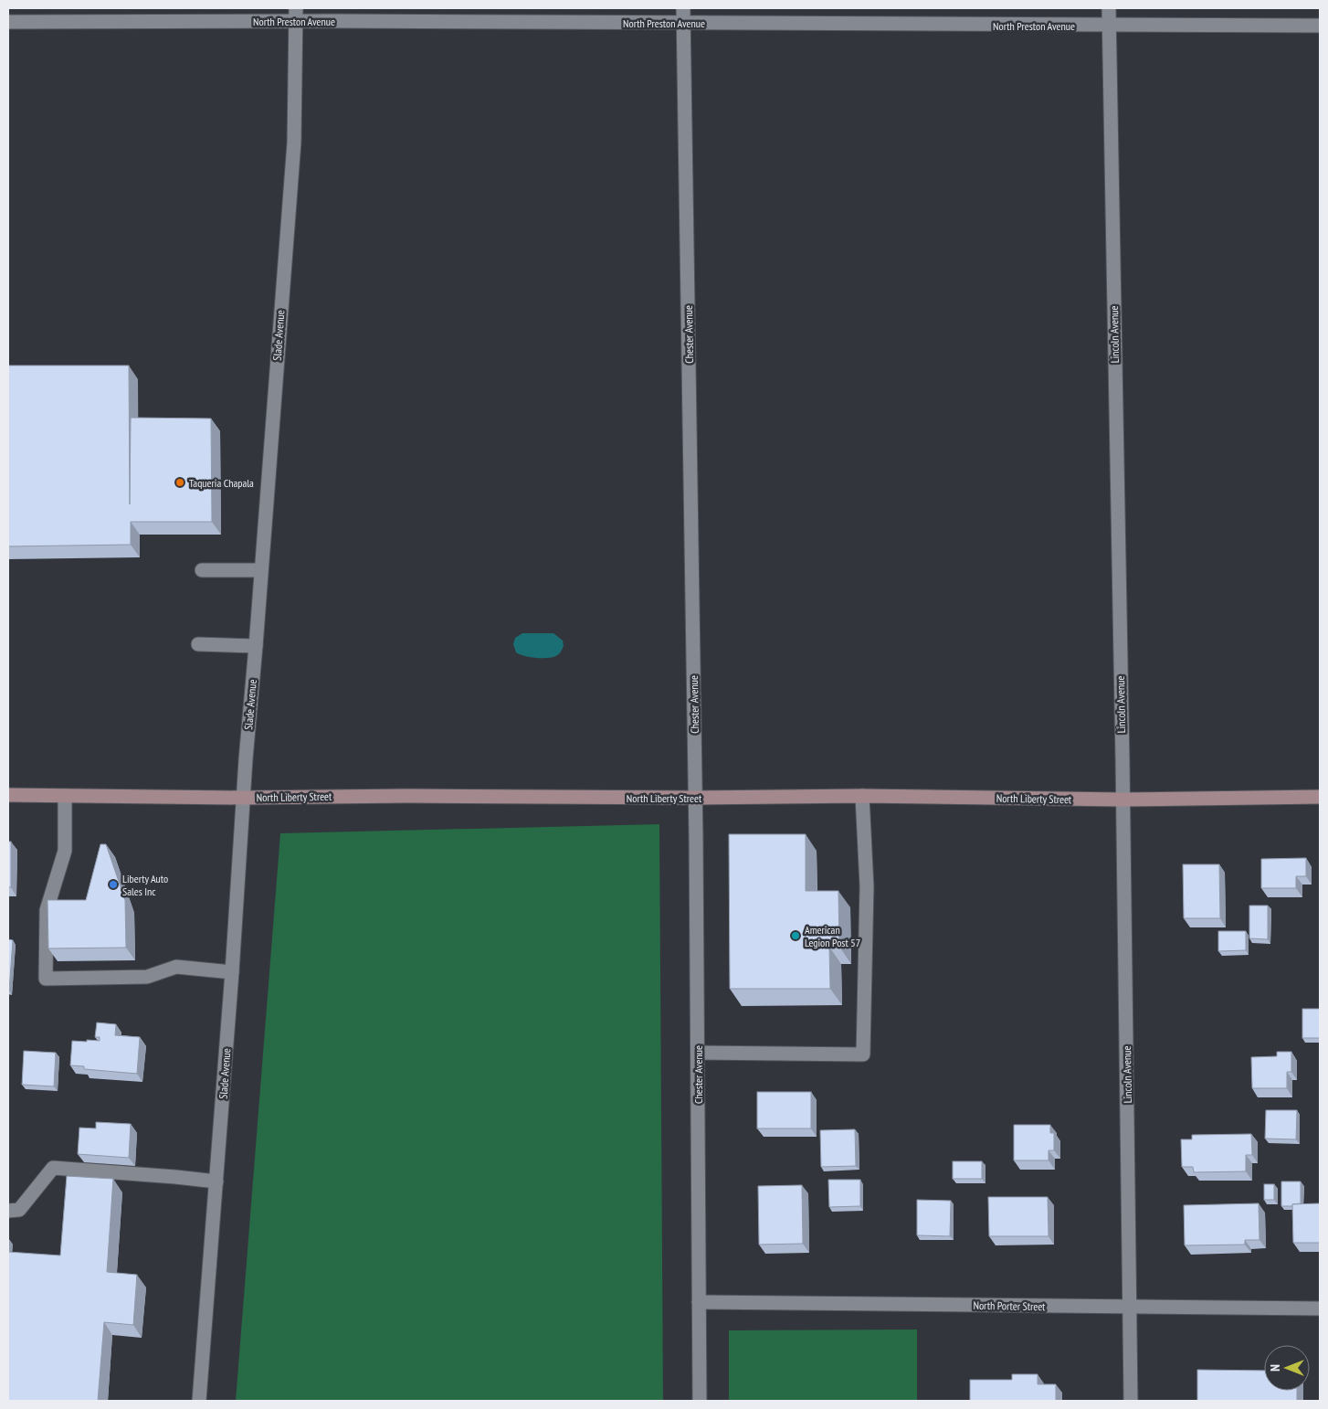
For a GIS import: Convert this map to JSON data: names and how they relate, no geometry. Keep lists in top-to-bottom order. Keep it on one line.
{"streets":{"main road":["North Liberty Street"],"street":["North Preston Avenue","Chester Avenue","Lincoln Avenue","Slade Avenue","North Porter Street"]},"crossings":[["North Preston Avenue","Chester Avenue"],["North Preston Avenue","Lincoln Avenue"],["North Preston Avenue","Slade Avenue"],["Chester Avenue","North Liberty Street"],["Chester Avenue","North Porter Street"],["Lincoln Avenue","North Liberty Street"],["Lincoln Avenue","North Porter Street"],["Slade Avenue","North Liberty Street"]],"places":["Taqueria Chapala","Liberty Auto Sales Inc","American Legion Post 57"],"north":"left"}
